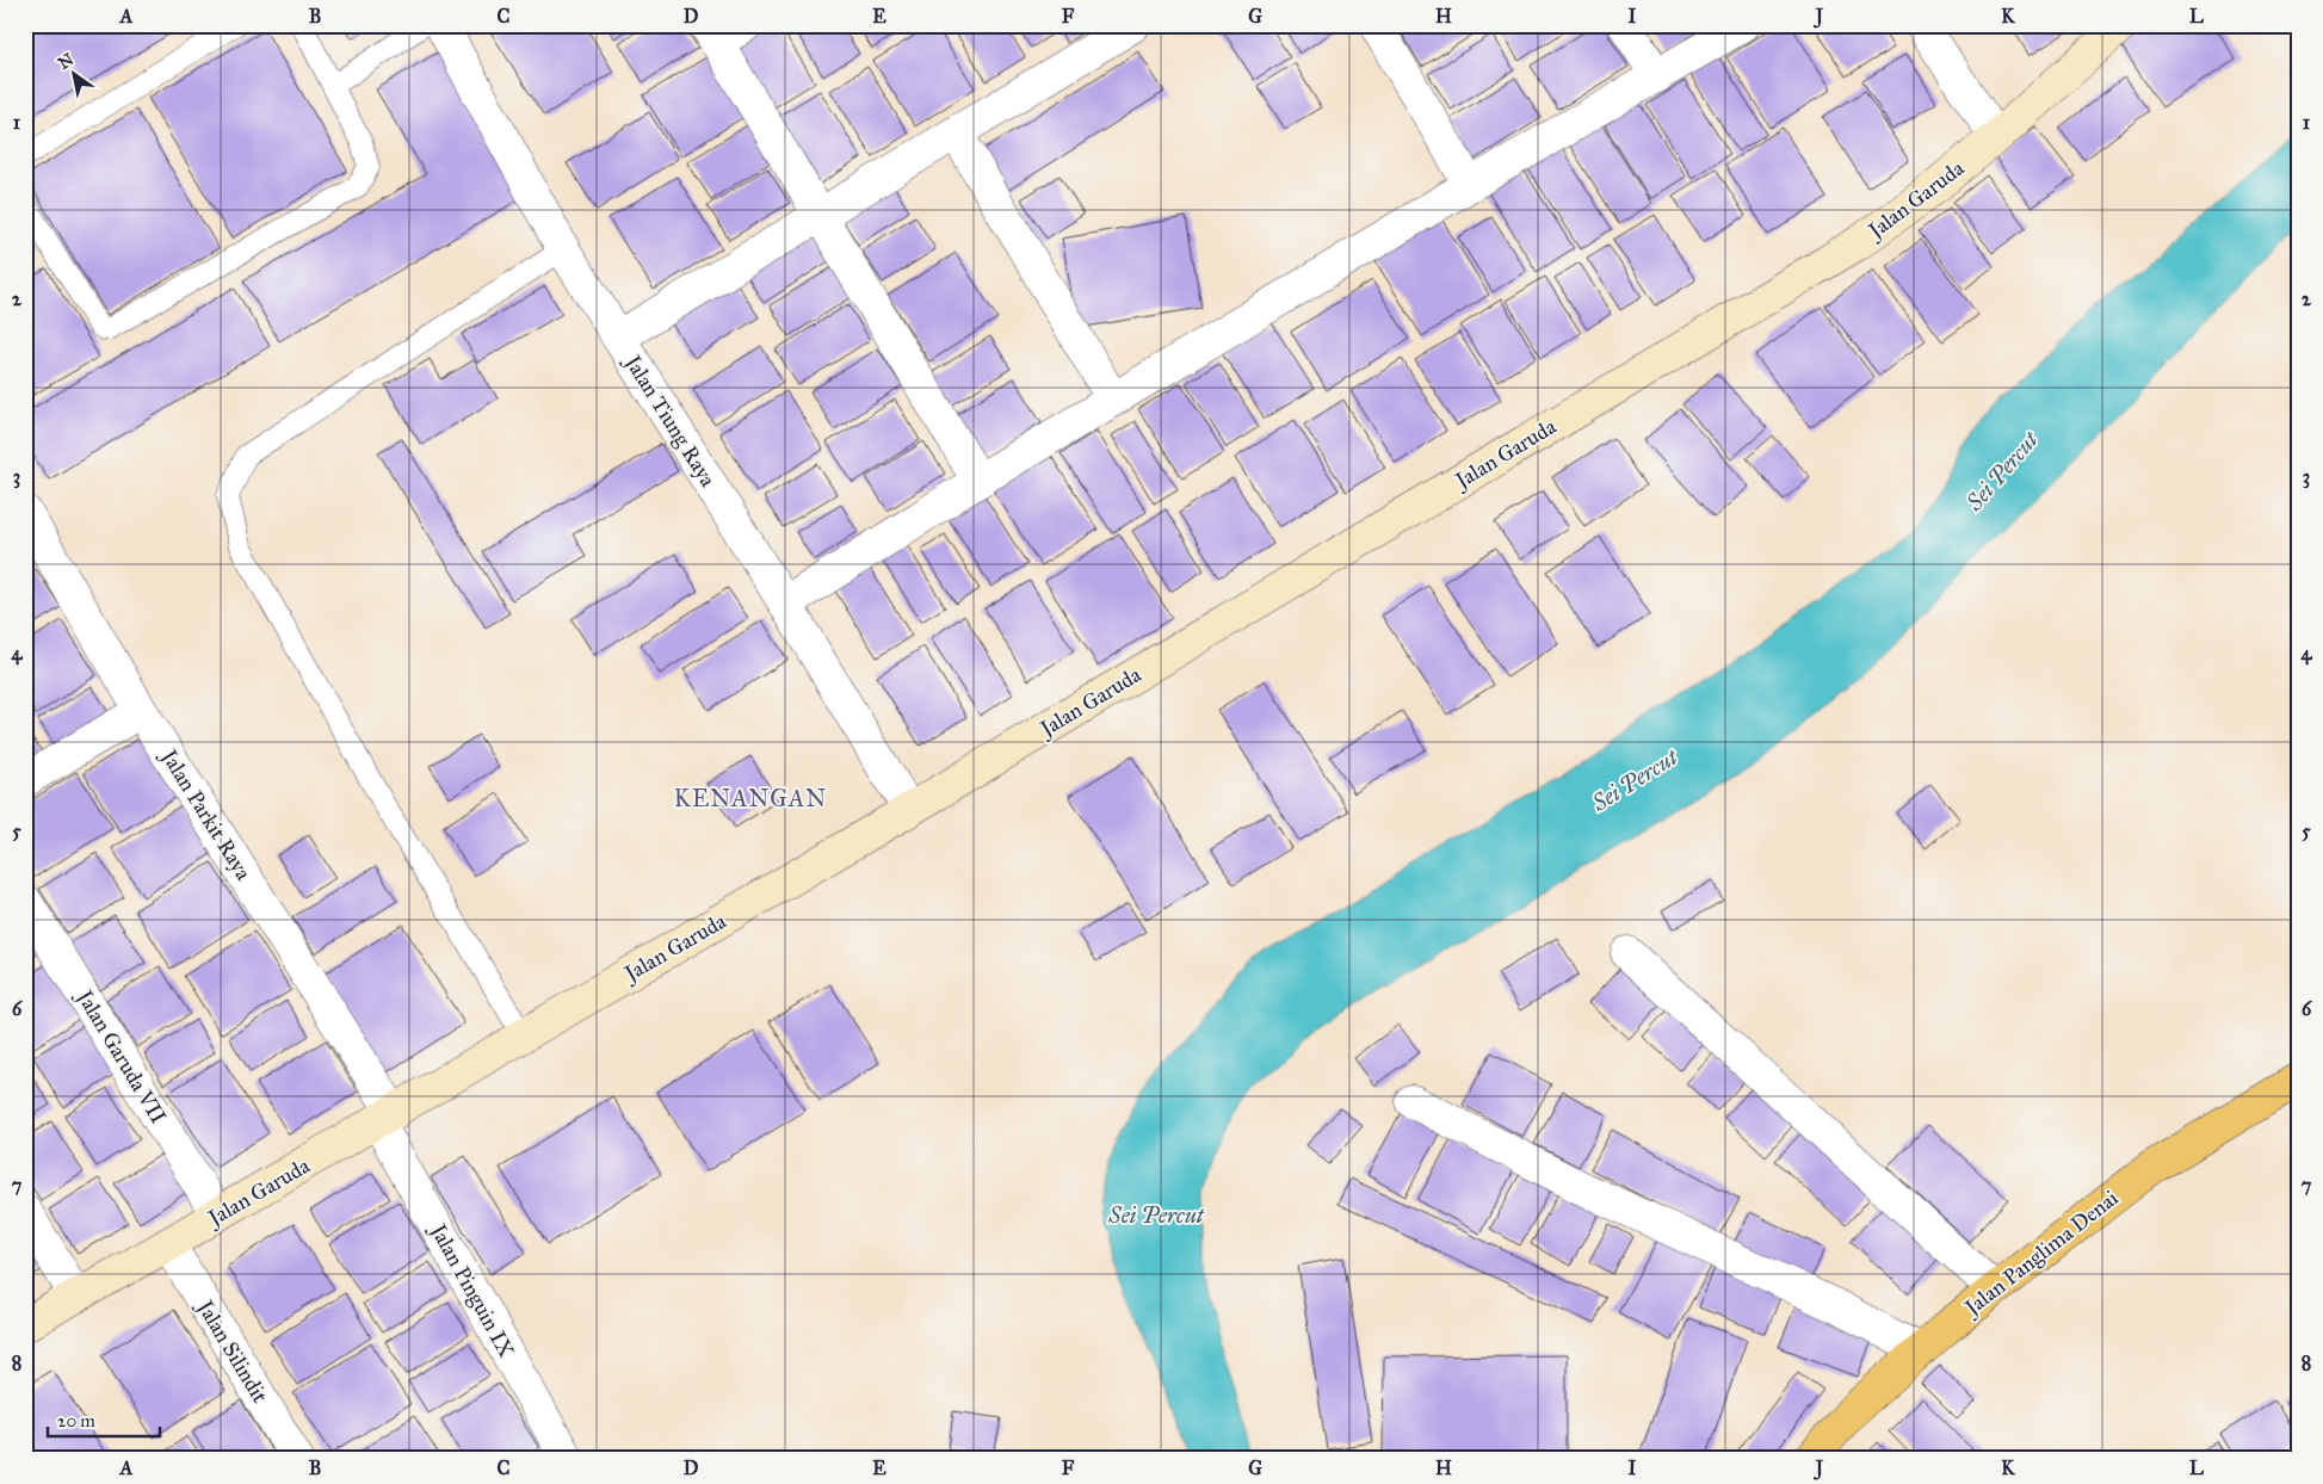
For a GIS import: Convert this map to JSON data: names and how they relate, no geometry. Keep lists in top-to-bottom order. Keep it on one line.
{"streets":{"main road":["Jalan Panglima Denai"],"street":["Jalan Garuda","Jalan Tiung Raya","Jalan Parkit Raya","Jalan Garuda VII","Jalan Pinguin IX","Jalan Silindit"]},"crossings":[["Jalan Garuda","Jalan Tiung Raya"],["Jalan Garuda","Jalan Parkit Raya"],["Jalan Garuda","Jalan Garuda VII"],["Jalan Garuda","Jalan Pinguin IX"],["Jalan Garuda","Jalan Silindit"],["Jalan Parkit Raya","Jalan Pinguin IX"]],"districts":["KENANGAN"],"water":["Sei Percut"],"scale_bar":"20 m","north":"top left","grid":{"columns":["A","B","C","D","E","F","G","H","I","J","K","L"],"rows":["1","2","3","4","5","6","7","8"]}}
